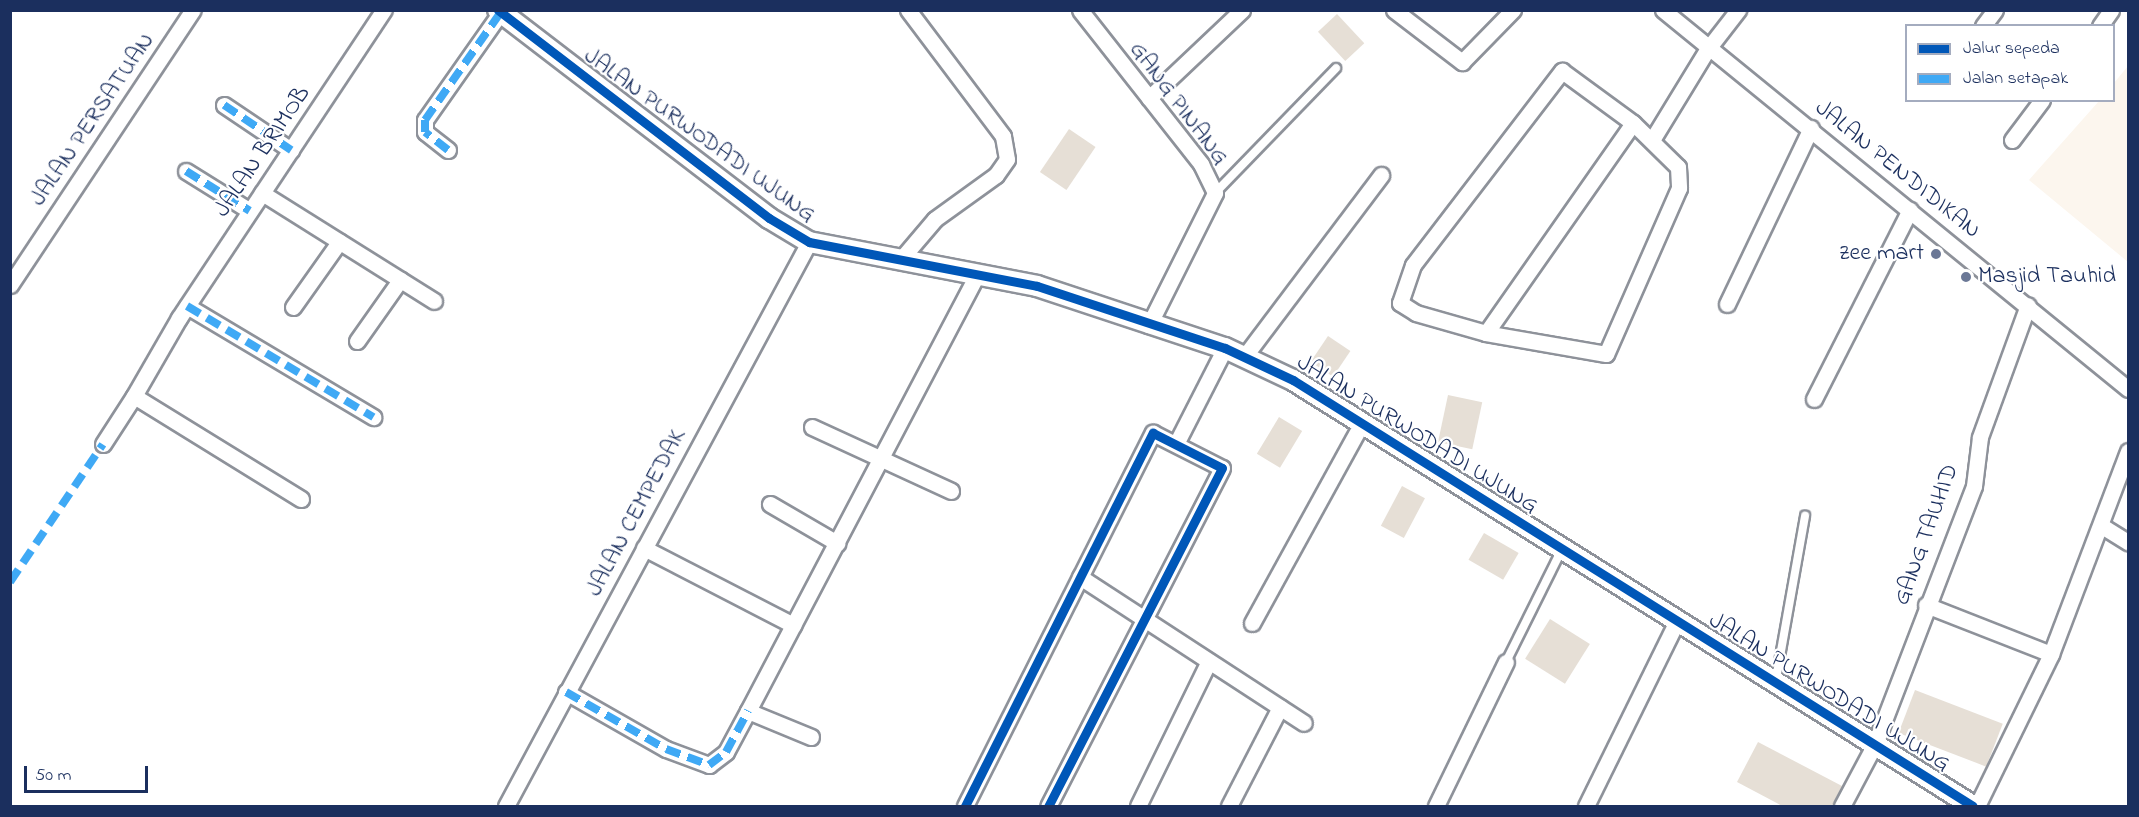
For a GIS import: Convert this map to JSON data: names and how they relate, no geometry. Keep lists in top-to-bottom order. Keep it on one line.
{"streets":{"street":["GANG PINANG","JALAN PERSATUAN","JALAN PURWODADI UJUNG","JALAN BRIMOB","JALAN PENDIDIKAN","JALAN CEMPEDAK","GANG TAUHID"]},"crossings":[["GANG PINANG","JALAN PURWODADI UJUNG"],["JALAN PURWODADI UJUNG","JALAN CEMPEDAK"],["JALAN PURWODADI UJUNG","GANG TAUHID"],["JALAN PENDIDIKAN","GANG TAUHID"]],"places":["zee mart","Masjid Tauhid"],"legend":["Jalur sepeda","Jalan setapak"],"scale_bar":"50 m"}
